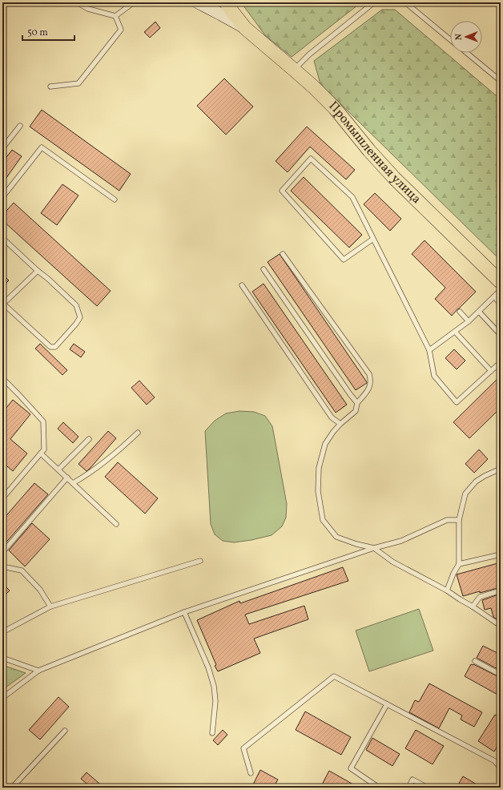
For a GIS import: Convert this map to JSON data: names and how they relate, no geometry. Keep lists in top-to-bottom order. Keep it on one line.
{"streets":{"main road":["Промышленная улица"]},"scale_bar":"50 m","north":"left"}
